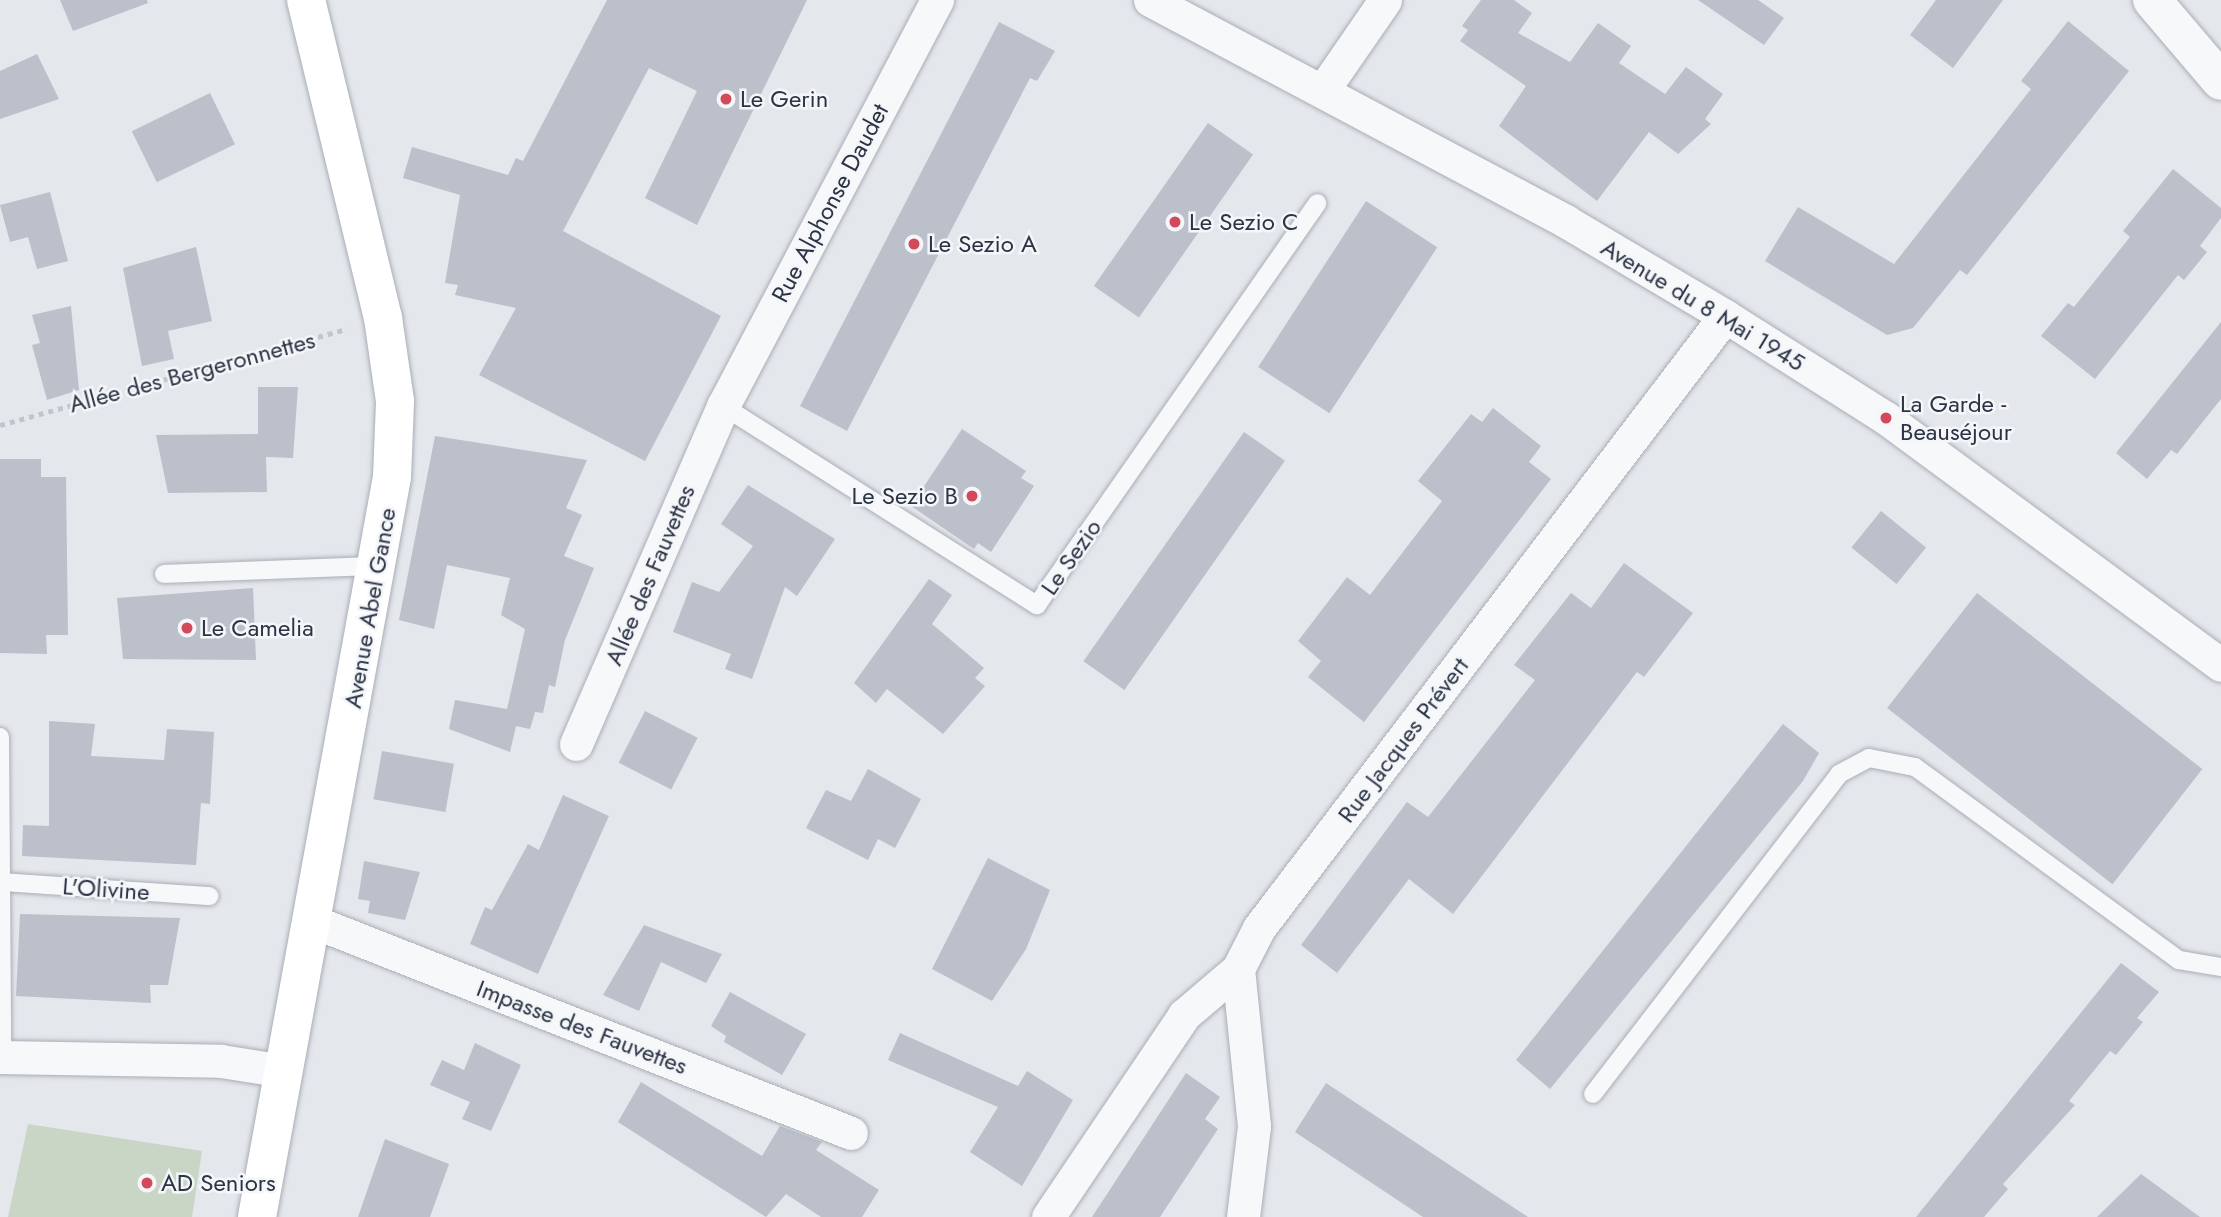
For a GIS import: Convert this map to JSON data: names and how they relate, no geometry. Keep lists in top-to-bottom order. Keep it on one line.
{"streets":{"main road":["Avenue Abel Gance"],"street":["Rue Alphonse Daudet","Avenue du 8 Mai 1945","Allée des Fauvettes","Rue Jacques Prévert","Impasse des Fauvettes"],"lane":["Le Sezio","L'Olivine"],"path":["Allée des Bergeronnettes"]},"crossings":[["Rue Alphonse Daudet","Le Sezio"],["Rue Alphonse Daudet","Allée des Fauvettes"],["Avenue du 8 Mai 1945","Rue Jacques Prévert"],["Allée des Bergeronnettes","Avenue Abel Gance"],["Le Sezio","Allée des Fauvettes"],["Avenue Abel Gance","Impasse des Fauvettes"]],"places":["Le Gerin","Le Sezio C","Le Sezio A","La Garde - Beauséjour","Le Sezio B","Le Camelia","AD Seniors"]}
